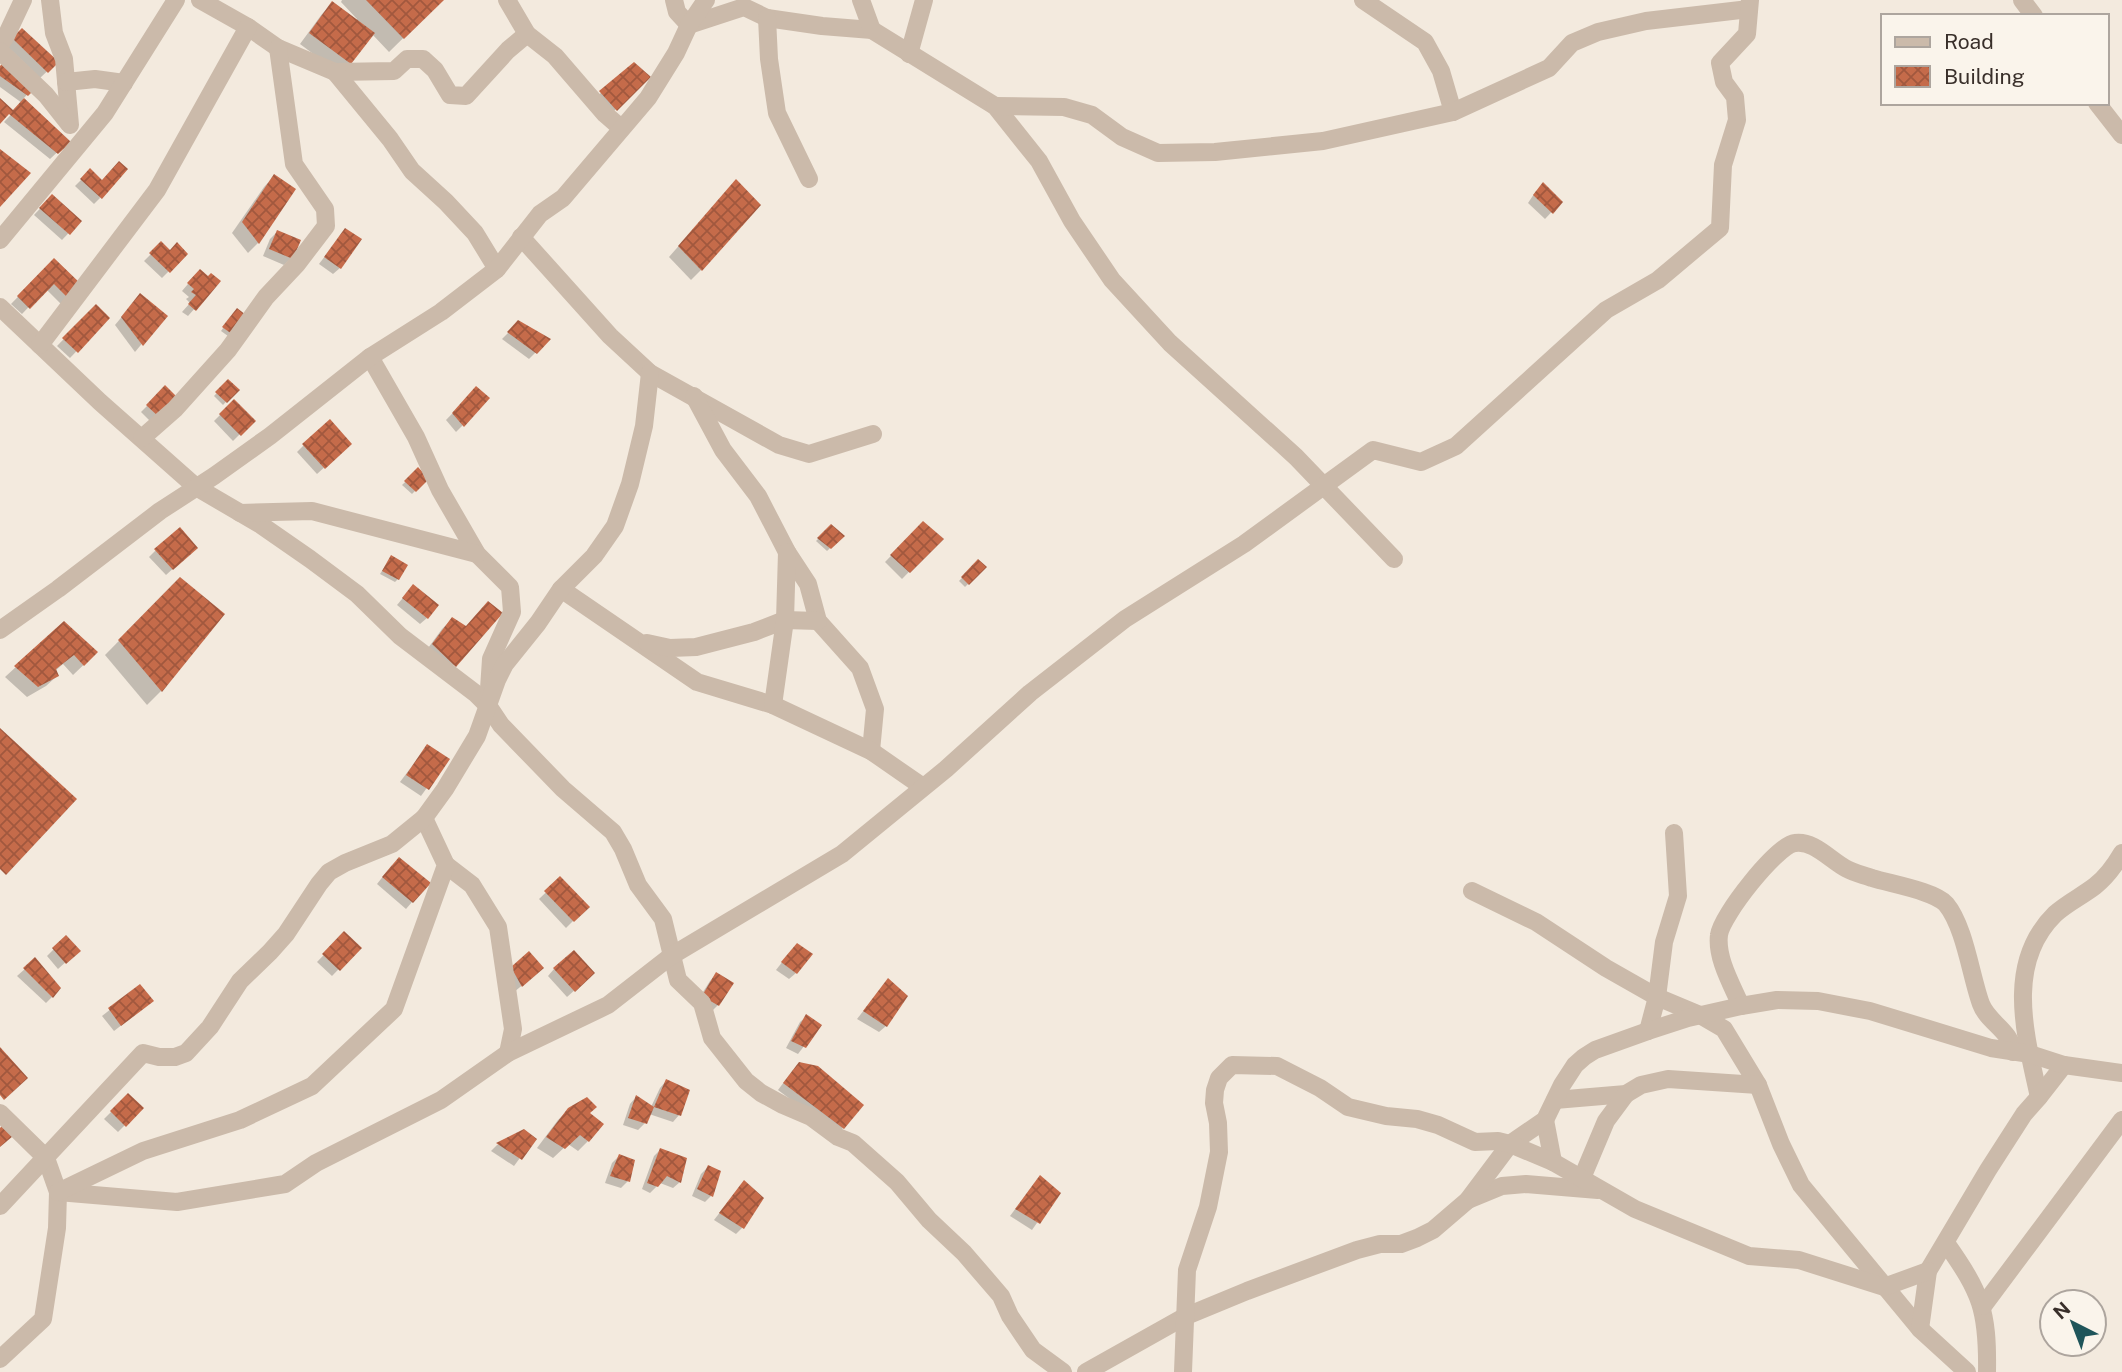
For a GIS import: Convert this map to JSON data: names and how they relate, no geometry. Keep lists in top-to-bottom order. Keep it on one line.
{"legend":["Road","Building"],"north":"top left"}
